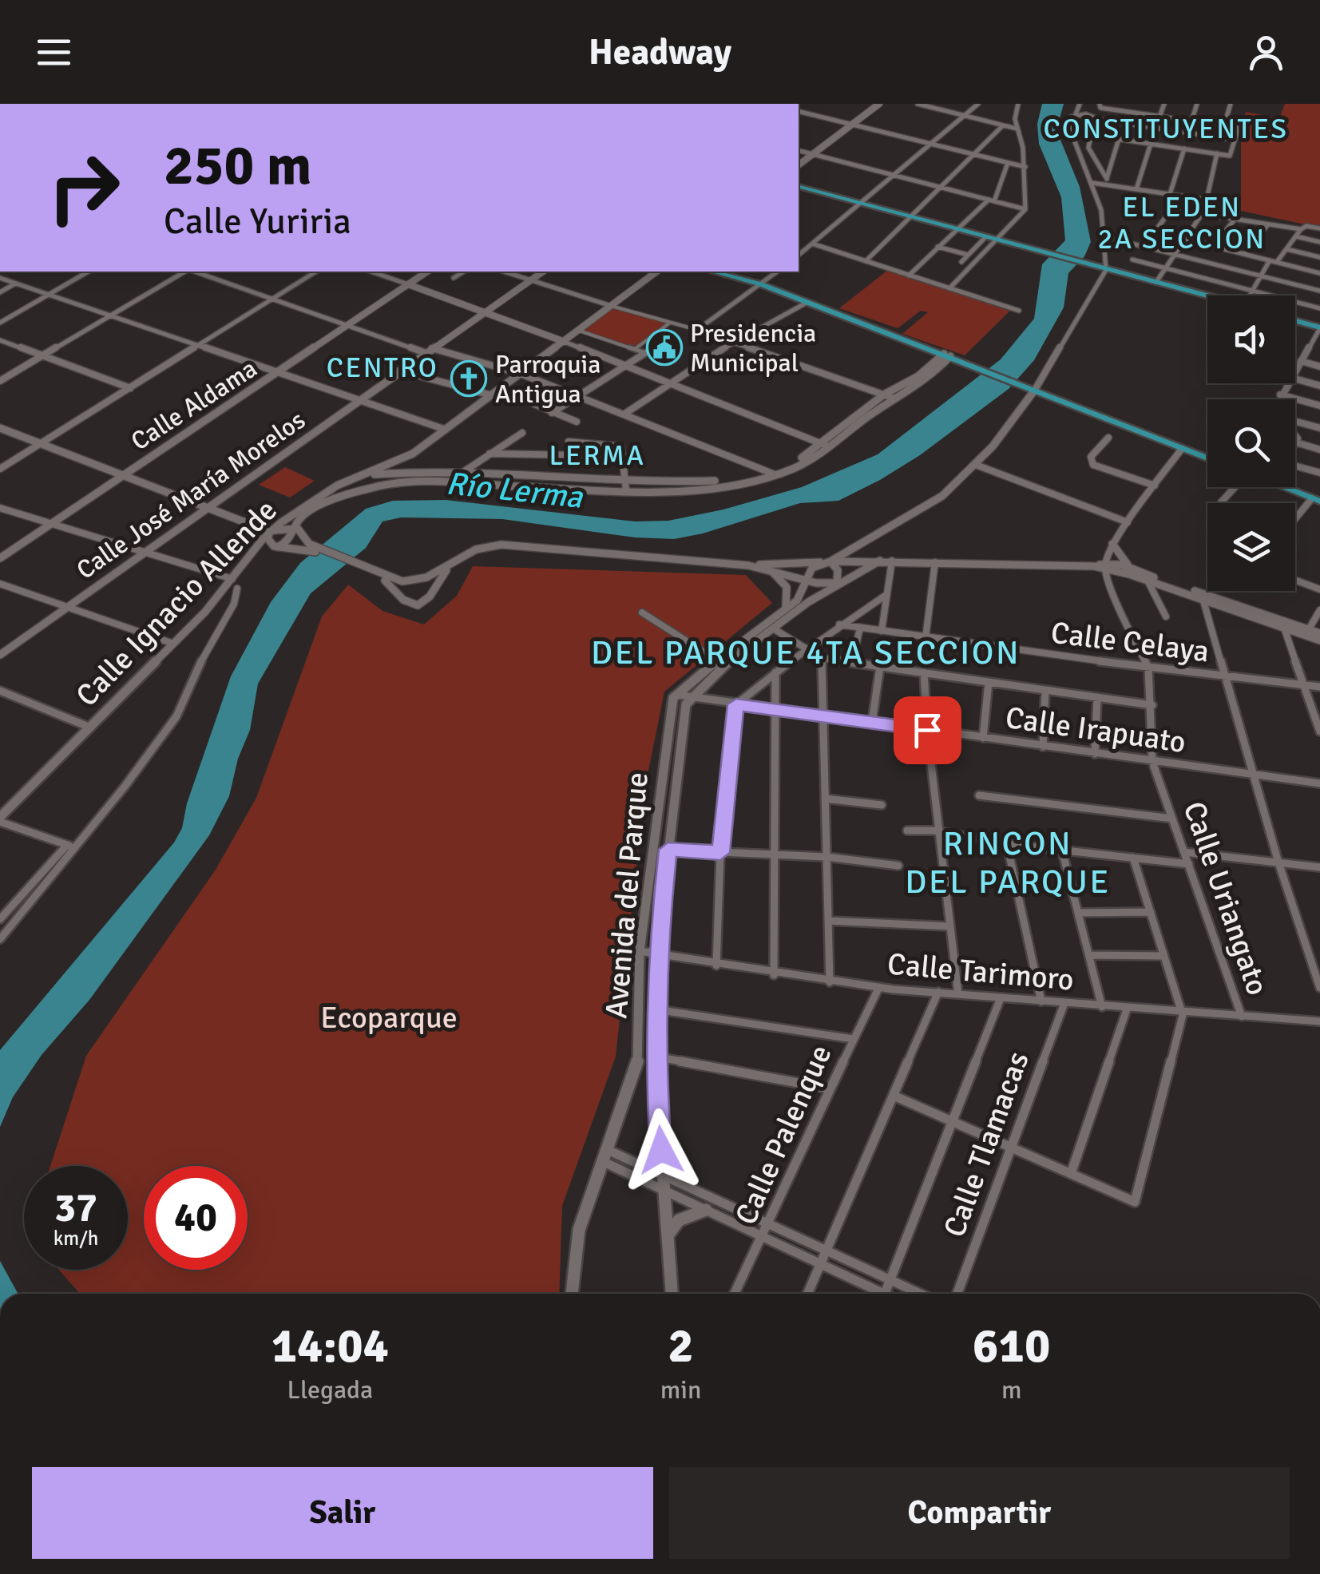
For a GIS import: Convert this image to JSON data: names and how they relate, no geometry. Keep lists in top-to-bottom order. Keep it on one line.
{"streets":{"street":["Calle Aldama","Calle José María Morelos","Calle Ignacio Allende","Calle Celaya","Calle Irapuato","Avenida del Parque","Calle Uriangato","Calle Tarimoro","Calle Palenque","Calle Tlamacas"]},"crossings":[["Calle Celaya","Calle Uriangato"],["Calle Irapuato","Avenida del Parque"],["Calle Irapuato","Calle Uriangato"],["Avenida del Parque","Calle Tarimoro"],["Calle Uriangato","Calle Tarimoro"],["Calle Tarimoro","Calle Palenque"],["Calle Tarimoro","Calle Tlamacas"]],"districts":["CONSTITUYENTES","EL EDEN 2A SECCION","CENTRO","LERMA","DEL PARQUE 4TA SECCION","RINCON DEL PARQUE"],"water":["Río Lerma"],"parks":["Ecoparque"],"places":{"public building":["Presidencia Municipal"],"church":["Parroquia Antigua"]},"page":{"header":"Headway","turn":["250 m","Calle Yuriria"],"speed":"37 km/h","limit":"40","eta":["14:04","Llegada","2","min","610","m"],"buttons":["Salir","Compartir"]}}
